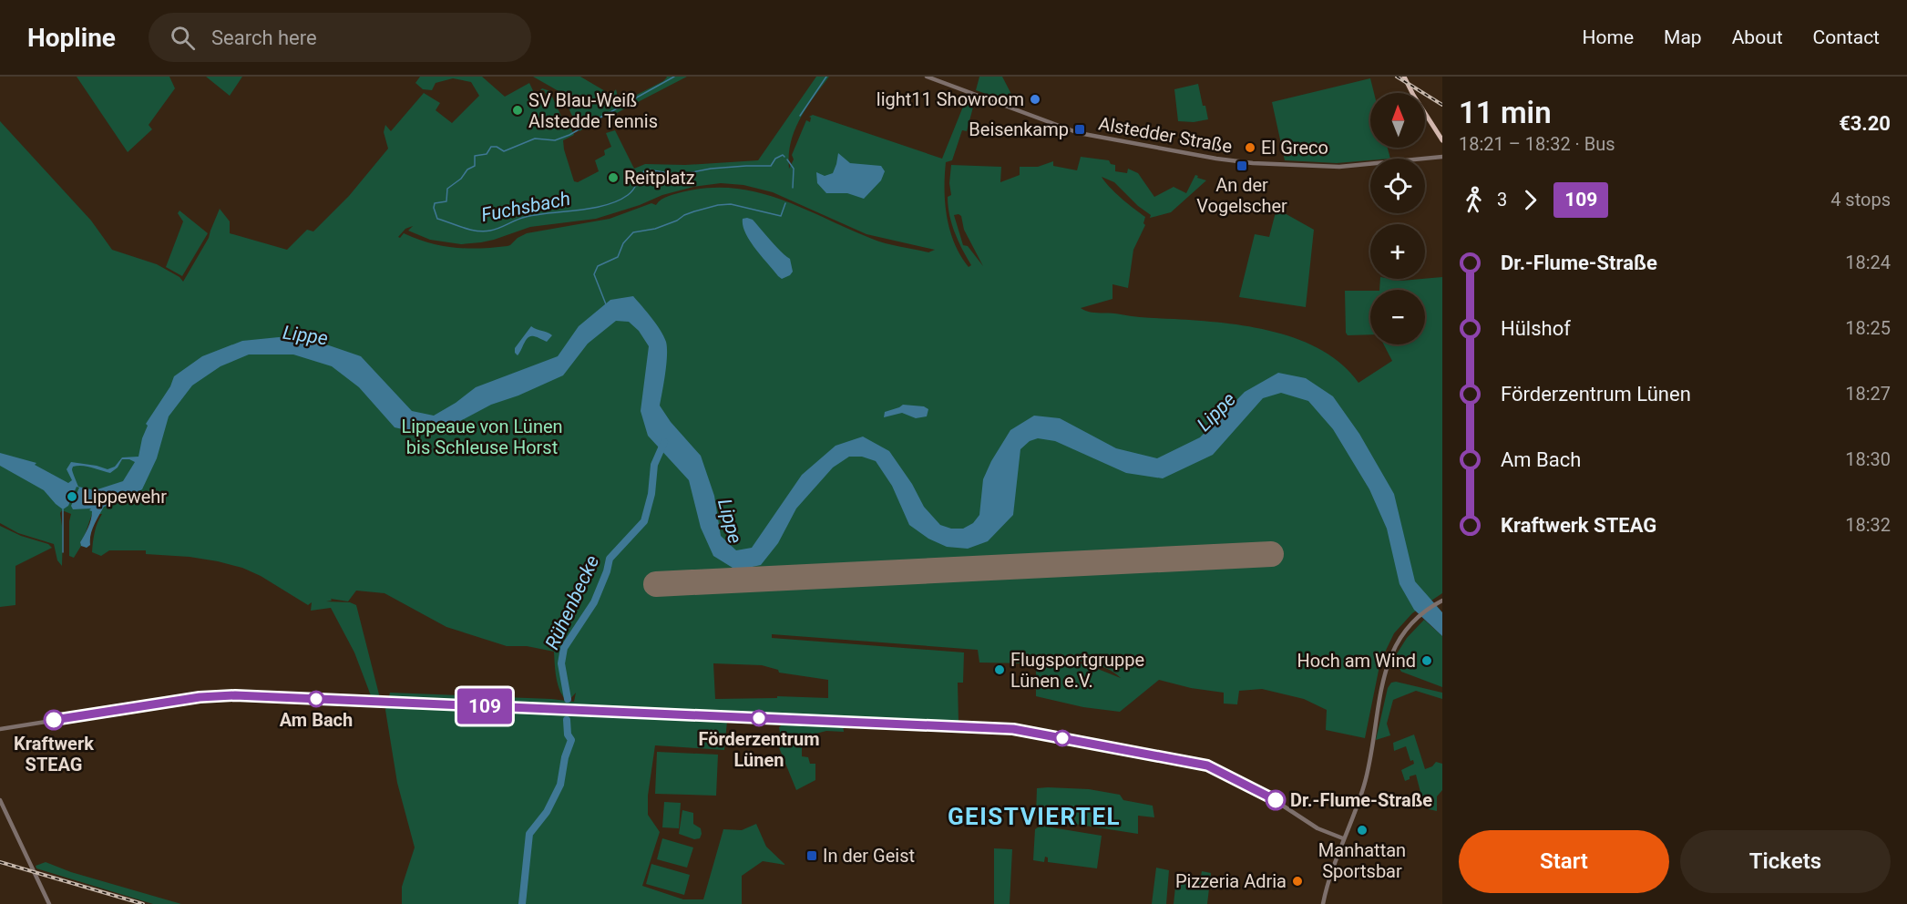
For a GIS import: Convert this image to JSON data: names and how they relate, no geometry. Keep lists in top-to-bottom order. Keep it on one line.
{"streets":{"street":["Alstedder Straße"]},"districts":["GEISTVIERTEL"],"water":["Fuchsbach","Lippe","Rühenbecke"],"parks":["Lippeaue von Lünen bis Schleuse Horst"],"places":{"other":["light11 Showroom","SV Blau-Weiß Alstedde Tennis","El Greco","Reitplatz","Lippewehr","Hoch am Wind","Flugsportgruppe Lünen e.V.","Am Bach","Förderzentrum Lünen","Kraftwerk STEAG","Dr.-Flume-Straße","Manhattan Sportsbar","Pizzeria Adria"],"transit":["Beisenkamp","An der Vogelscher","In der Geist"]},"lines":["bus line 109"],"north":"top","page":{"header":"Hopline","search":"Search here","nav":["Home","Map","About","Contact"],"on_map":"109","heading":["11 min","18:21 – 18:32 · Bus","€3.20"],"map_buttons":["+","−"],"legs":["3","109","4 stops"],"list":[{"name":"Dr.-Flume-Straße","value":"18:24"},{"name":"Hülshof","value":"18:25"},{"name":"Förderzentrum Lünen","value":"18:27"},{"name":"Am Bach","value":"18:30"},{"name":"Kraftwerk STEAG","value":"18:32"}],"buttons":["Start","Tickets"]}}
